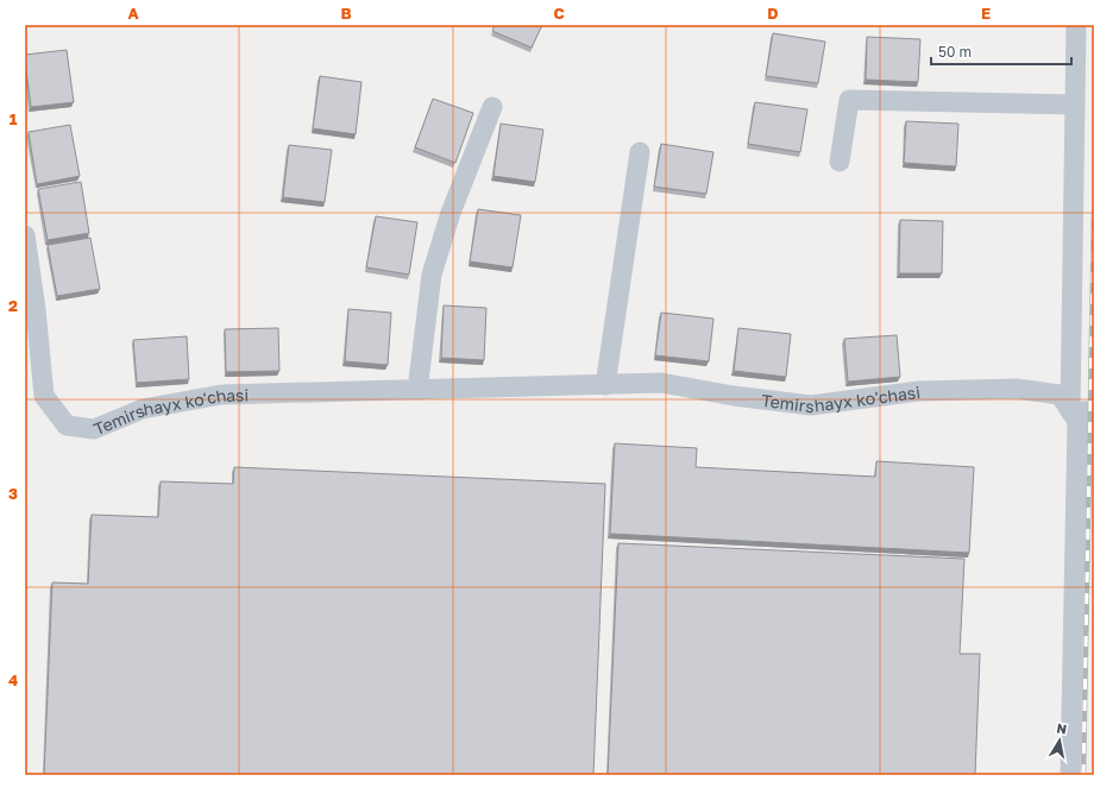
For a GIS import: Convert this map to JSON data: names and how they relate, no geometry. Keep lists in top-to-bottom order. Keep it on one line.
{"streets":{"street":["Temirshayx ko'chasi"]},"scale_bar":"50 m","north":"top","grid":{"columns":["A","B","C","D","E"],"rows":["1","2","3","4"]}}
